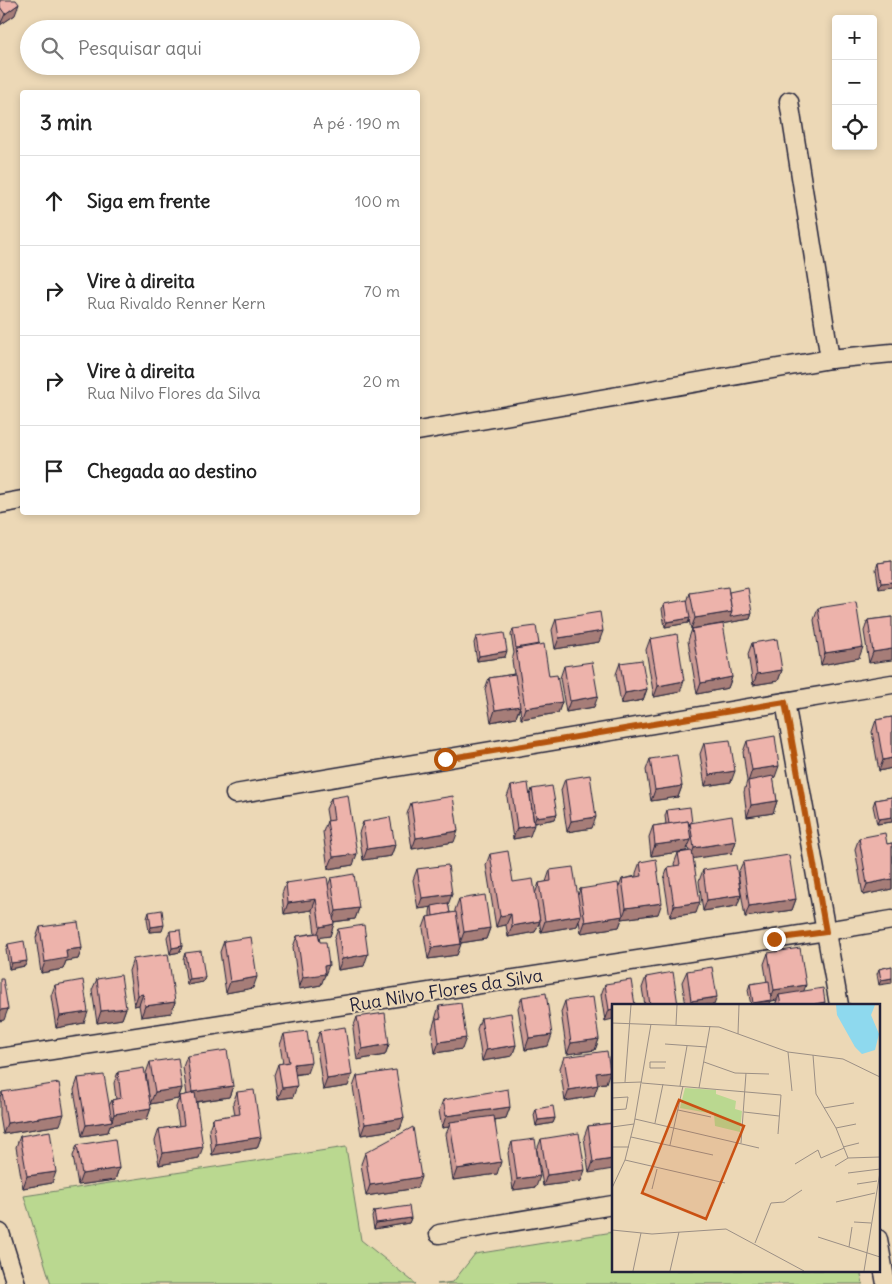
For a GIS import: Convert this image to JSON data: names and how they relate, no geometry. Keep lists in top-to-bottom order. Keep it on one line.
{"streets":{"street":["Rua Nilvo Flores da Silva"]},"page":{"map_buttons":["+","−"],"search":"Pesquisar aqui","heading":["3 min","A pé · 190 m"],"list":[["Siga em frente","100 m"],["Vire à direita","Rua Rivaldo Renner Kern","70 m"],["Vire à direita","Rua Nilvo Flores da Silva","20 m"],"Chegada ao destino"]}}
